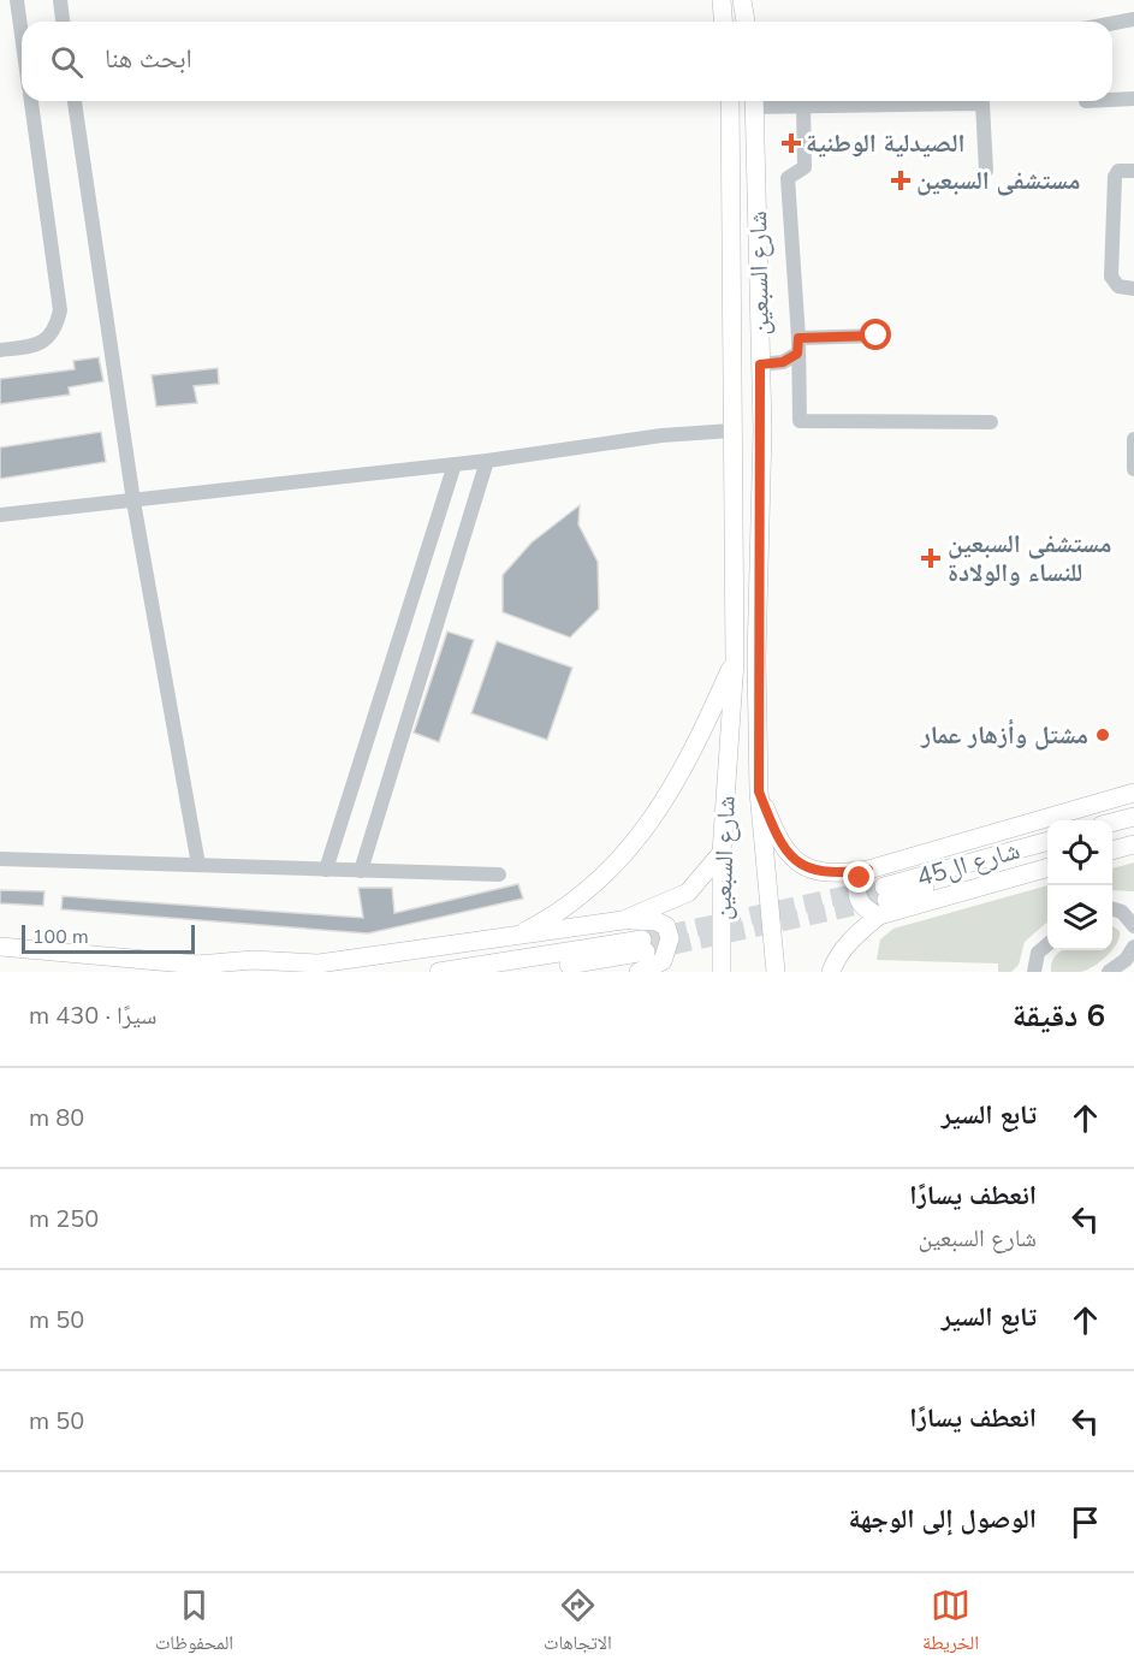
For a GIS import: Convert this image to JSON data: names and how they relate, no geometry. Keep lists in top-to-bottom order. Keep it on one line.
{"streets":{"main road":["شارع السبعين","شارع ال45"]},"places":{"health":["الصيدلية الوطنية","مستشفى السبعين","مستشفى السبعين للنساء والولادة"],"other":["مشتل وأزهار عمار"]},"scale_bar":"100 m","page":{"search":"ابحث هنا","scale":"100 m","heading":["6 دقيقة","سيرًا · 430 m"],"list":[["تابع السير","80 m"],["انعطف يسارًا","شارع السبعين","250 m"],["تابع السير","50 m"],["انعطف يسارًا","50 m"],"الوصول إلى الوجهة"],"nav":["الخريطة","الاتجاهات","المحفوظات"]}}
